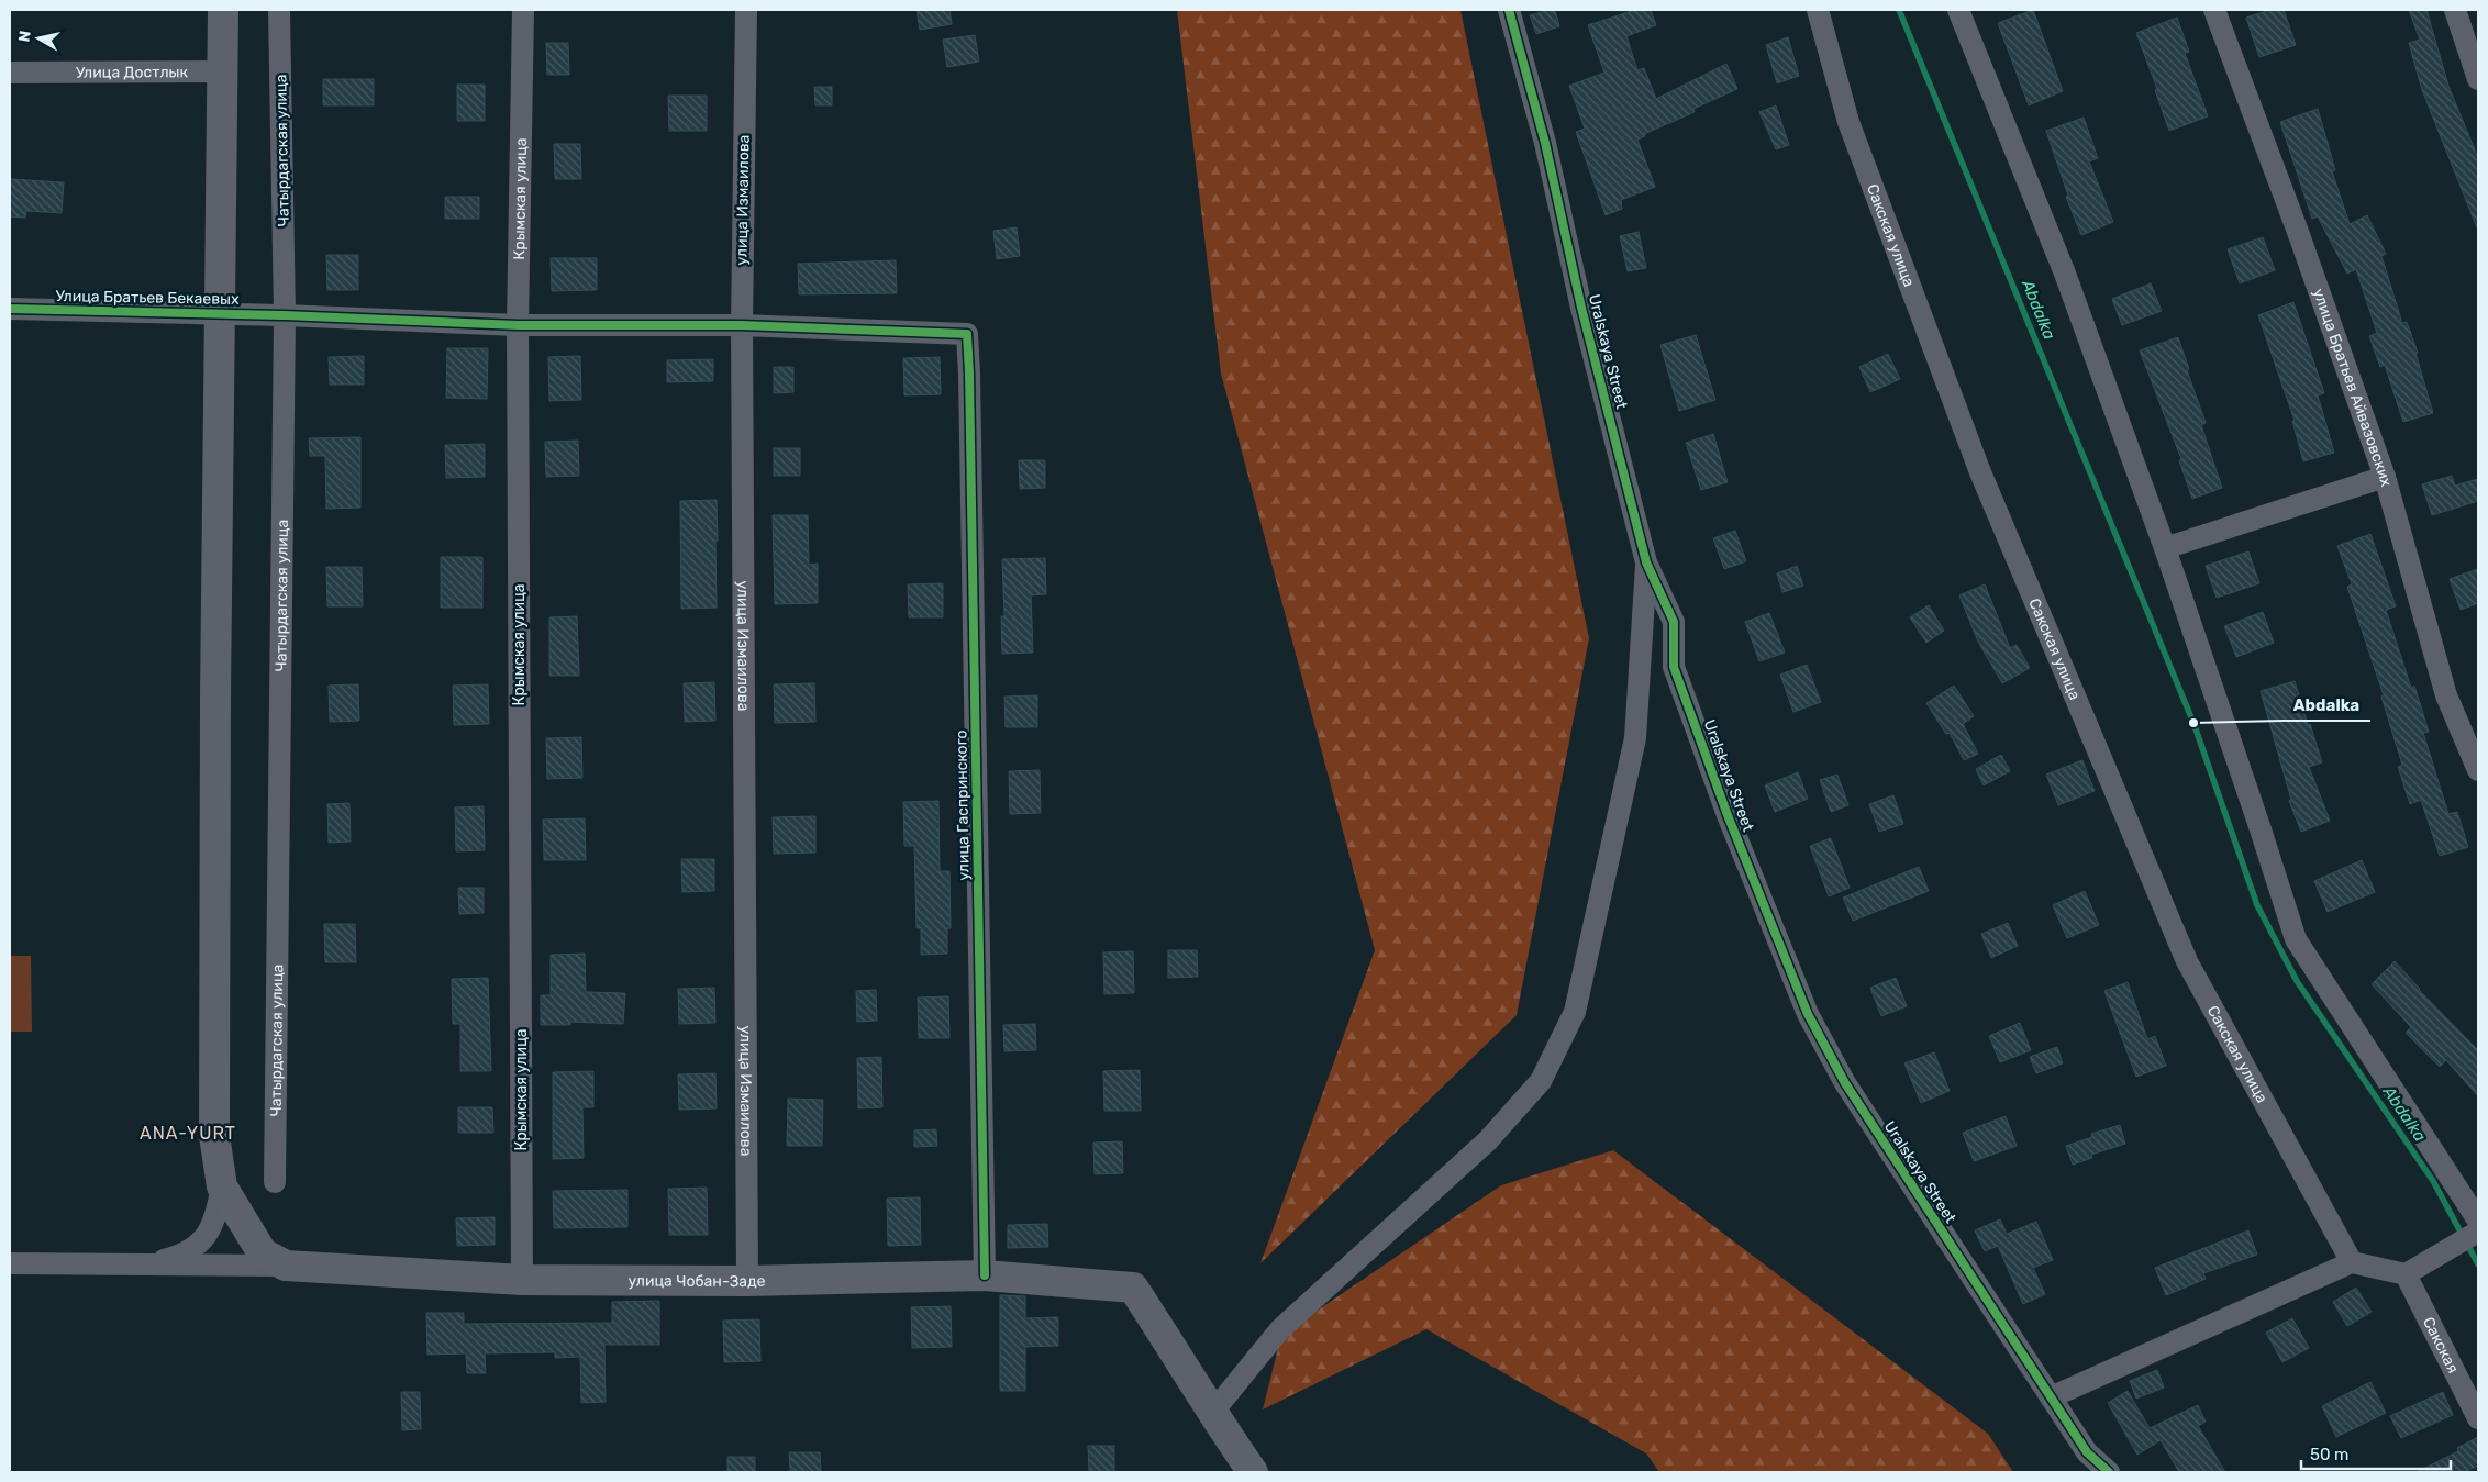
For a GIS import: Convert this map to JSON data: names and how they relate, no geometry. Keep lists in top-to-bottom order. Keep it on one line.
{"streets":{"main road":["улица Чобан-Заде"],"street":["Улица Достлык","Чатырдагская улица","Крымская улица","улица Измаилова","Сакская улица","Улица Братьев Бекаевых","Uralskaya Street","улица Братьев Айвазовских","улица Гаспринского","Сакская"]},"crossings":[["Чатырдагская улица","Улица Братьев Бекаевых"],["Крымская улица","Улица Братьев Бекаевых"],["Крымская улица","улица Чобан-Заде"],["улица Измаилова","Улица Братьев Бекаевых"],["улица Измаилова","улица Чобан-Заде"],["Улица Братьев Бекаевых","улица Гаспринского"],["улица Гаспринского","улица Чобан-Заде"]],"districts":["ANA-YURT"],"water":["Abdalka"],"places":["Abdalka"],"scale_bar":"50 m","north":"left"}
